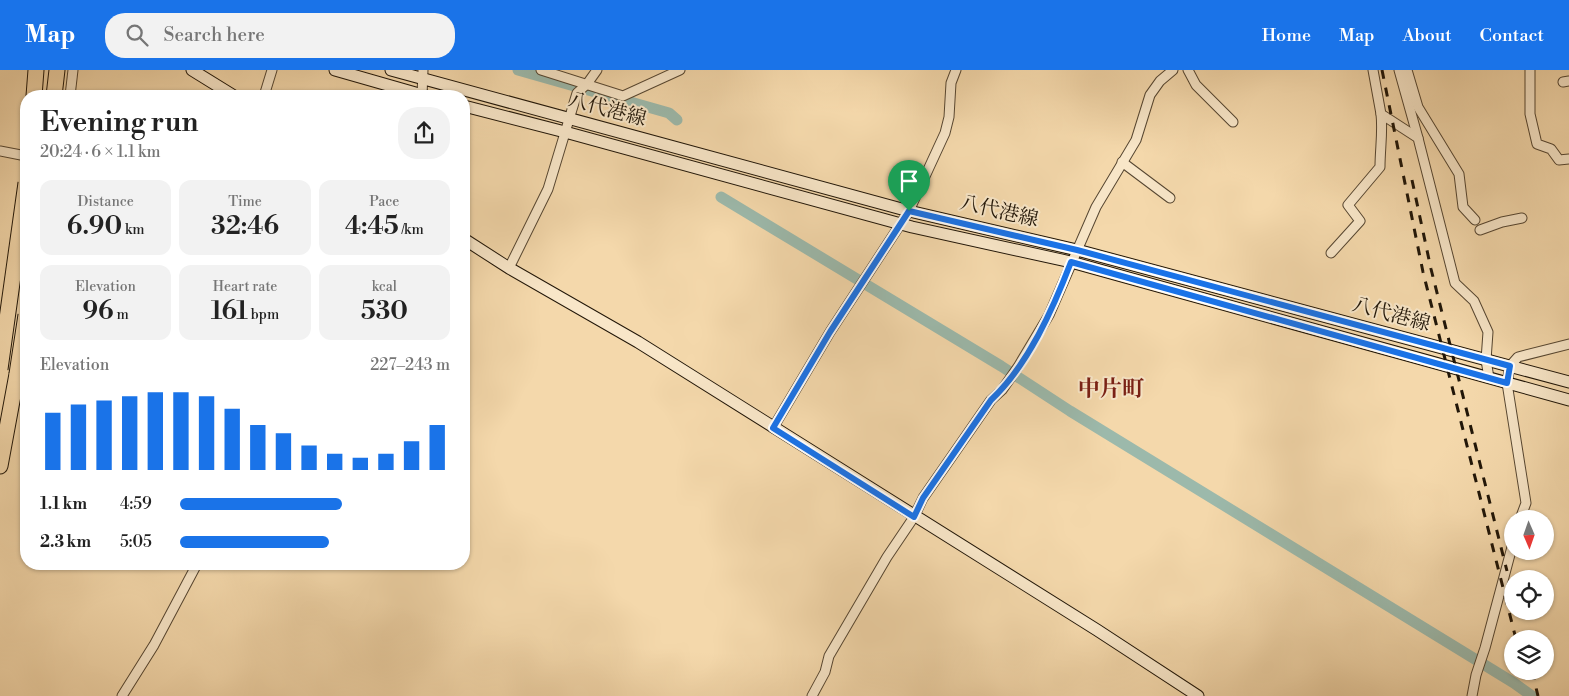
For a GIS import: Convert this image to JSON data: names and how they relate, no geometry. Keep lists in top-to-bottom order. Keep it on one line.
{"streets":{"main road":["八代港線"]},"districts":["中片町"],"north":"bottom","page":{"header":"Map","search":"Search here","nav":["Home","Map","About","Contact"],"heading":["Evening run","20:24 · 6 × 1.1 km"],"stats":[["Distance","6.90 km"],["Time","32:46"],["Pace","4:45 /km"],["Elevation","96 m"],["Heart rate","161 bpm"],["kcal","530"]],"chart":["Elevation","227–243 m"],"list":[{"name":"1.1 km","note":"4:59"},{"name":"2.3 km","note":"5:05"}]}}
